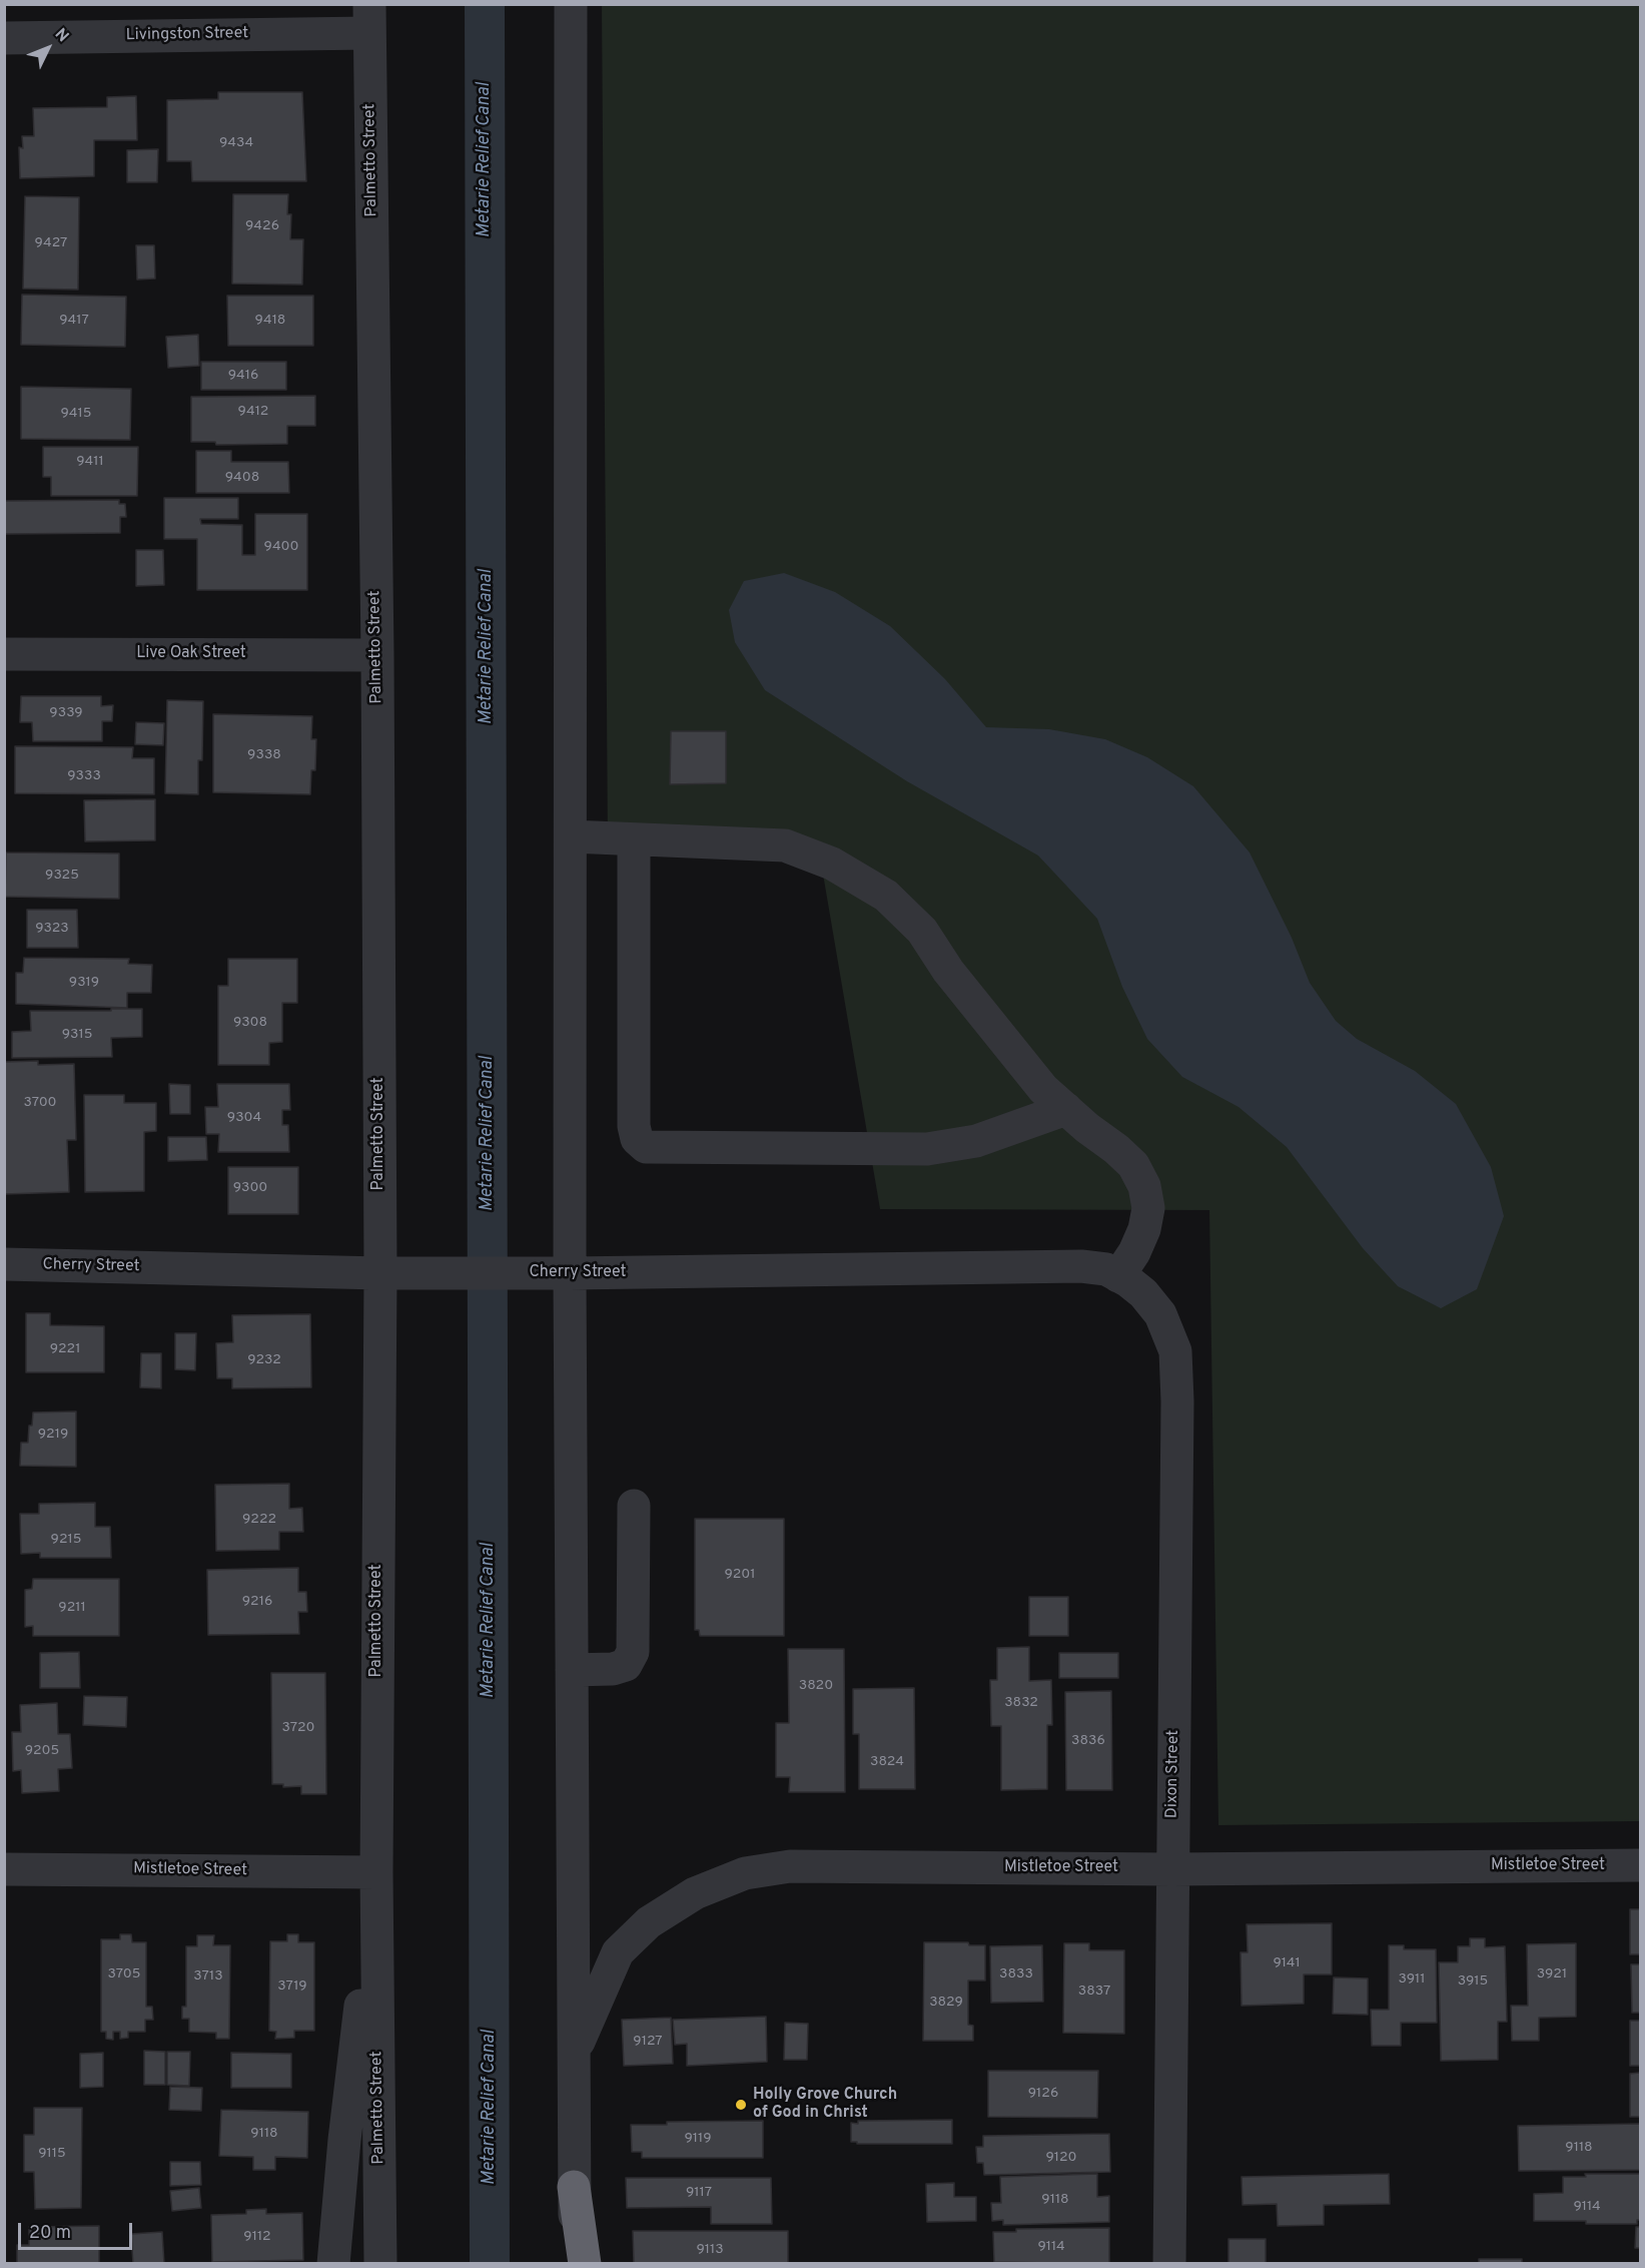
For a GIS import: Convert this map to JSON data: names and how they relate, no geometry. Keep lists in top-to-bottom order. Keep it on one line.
{"streets":{"street":["Livingston Street","Palmetto Street","Live Oak Street","Cherry Street","Dixon Street","Mistletoe Street"]},"crossings":[["Livingston Street","Palmetto Street"],["Palmetto Street","Live Oak Street"],["Palmetto Street","Cherry Street"],["Palmetto Street","Mistletoe Street"],["Cherry Street","Dixon Street"],["Dixon Street","Mistletoe Street"]],"water":["Metarie Relief Canal"],"places":["Holly Grove Church of God in Christ"],"house_numbers":["9434","9426","9427","9417","9418","9416","9412","9415","9411","9408","9400","9339","9338","9333","9325","9323","9319","9308","9315","3700","9304","9300","9221","9232","9219","9222","9215","9201","9216","9211","3820","3832","3720","3836","9205","3824","9141","3705","3833","3921","3713","3911","3915","3719","3837","3829","9127","9126","9118","9119","9118","9115","9120","9117","9118","9114","9112","9114","9113"],"scale_bar":"20 m","north":"top right"}
